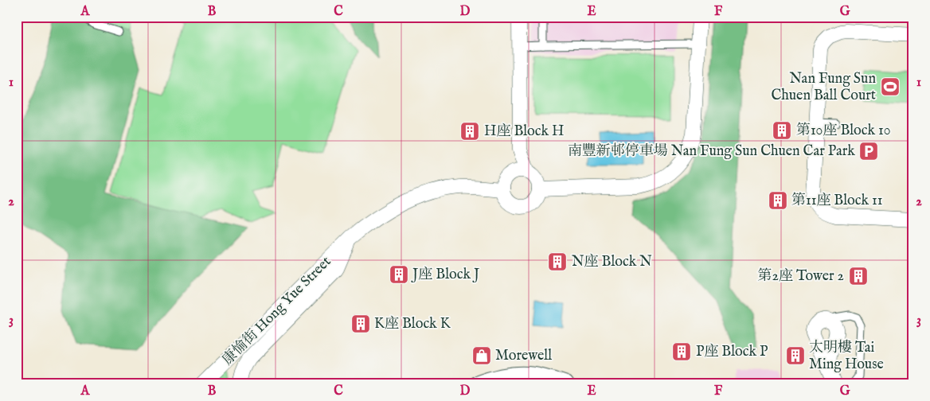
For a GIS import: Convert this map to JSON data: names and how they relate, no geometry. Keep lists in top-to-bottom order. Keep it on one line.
{"streets":{"street":["康愉街 Hong Yue Street"]},"places":{"sports":["Nan Fung Sun Chuen Ball Court"],"building":["第10座 Block 10","H座 Block H","第11座 Block 11","N座 Block N","J座 Block J","第2座 Tower 2","K座 Block K","P座 Block P","太明樓 Tai Ming House"],"parking":["南豐新邨停車場 Nan Fung Sun Chuen Car Park"],"shop":["Morewell"]},"grid":{"columns":["A","B","C","D","E","F","G"],"rows":["1","2","3"]}}
